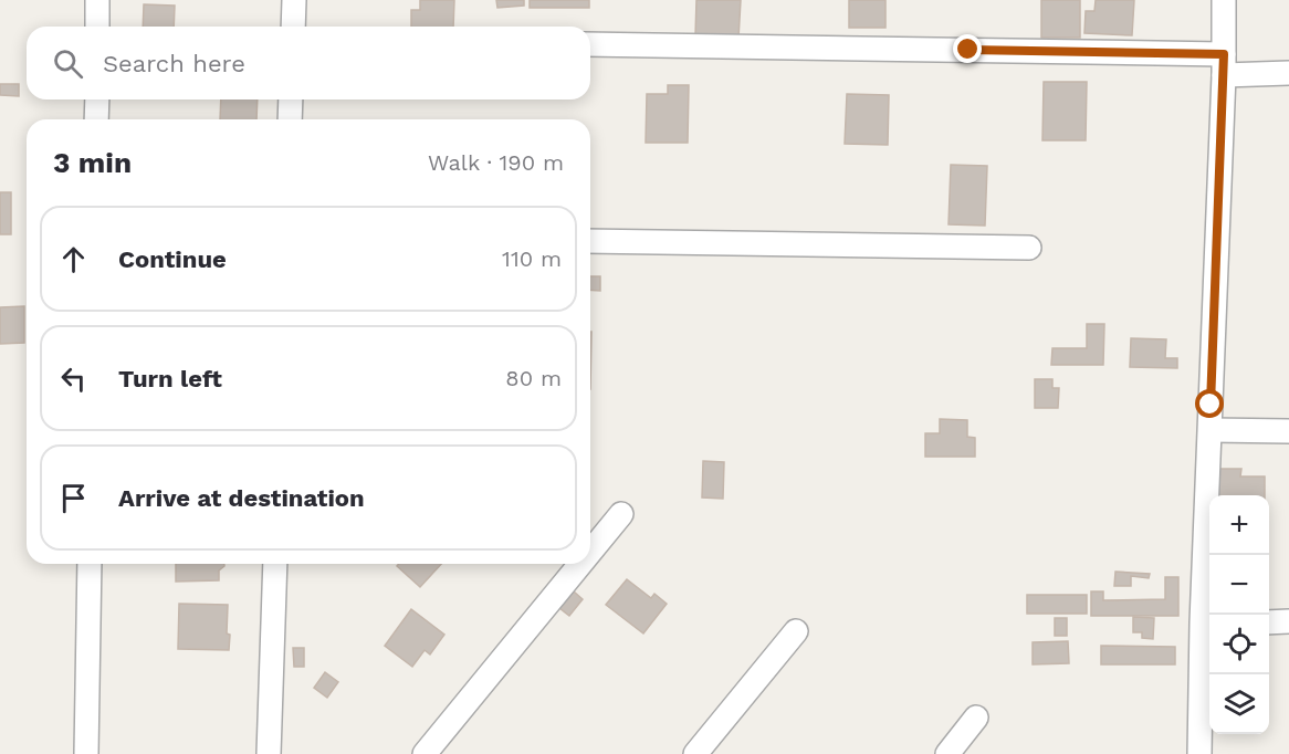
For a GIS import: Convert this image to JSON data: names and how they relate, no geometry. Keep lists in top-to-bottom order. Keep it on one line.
{"page":{"search":"Search here","heading":["3 min","Walk · 190 m"],"list":[["Continue","110 m"],["Turn left","80 m"],"Arrive at destination"],"map_buttons":["+","−"]}}
